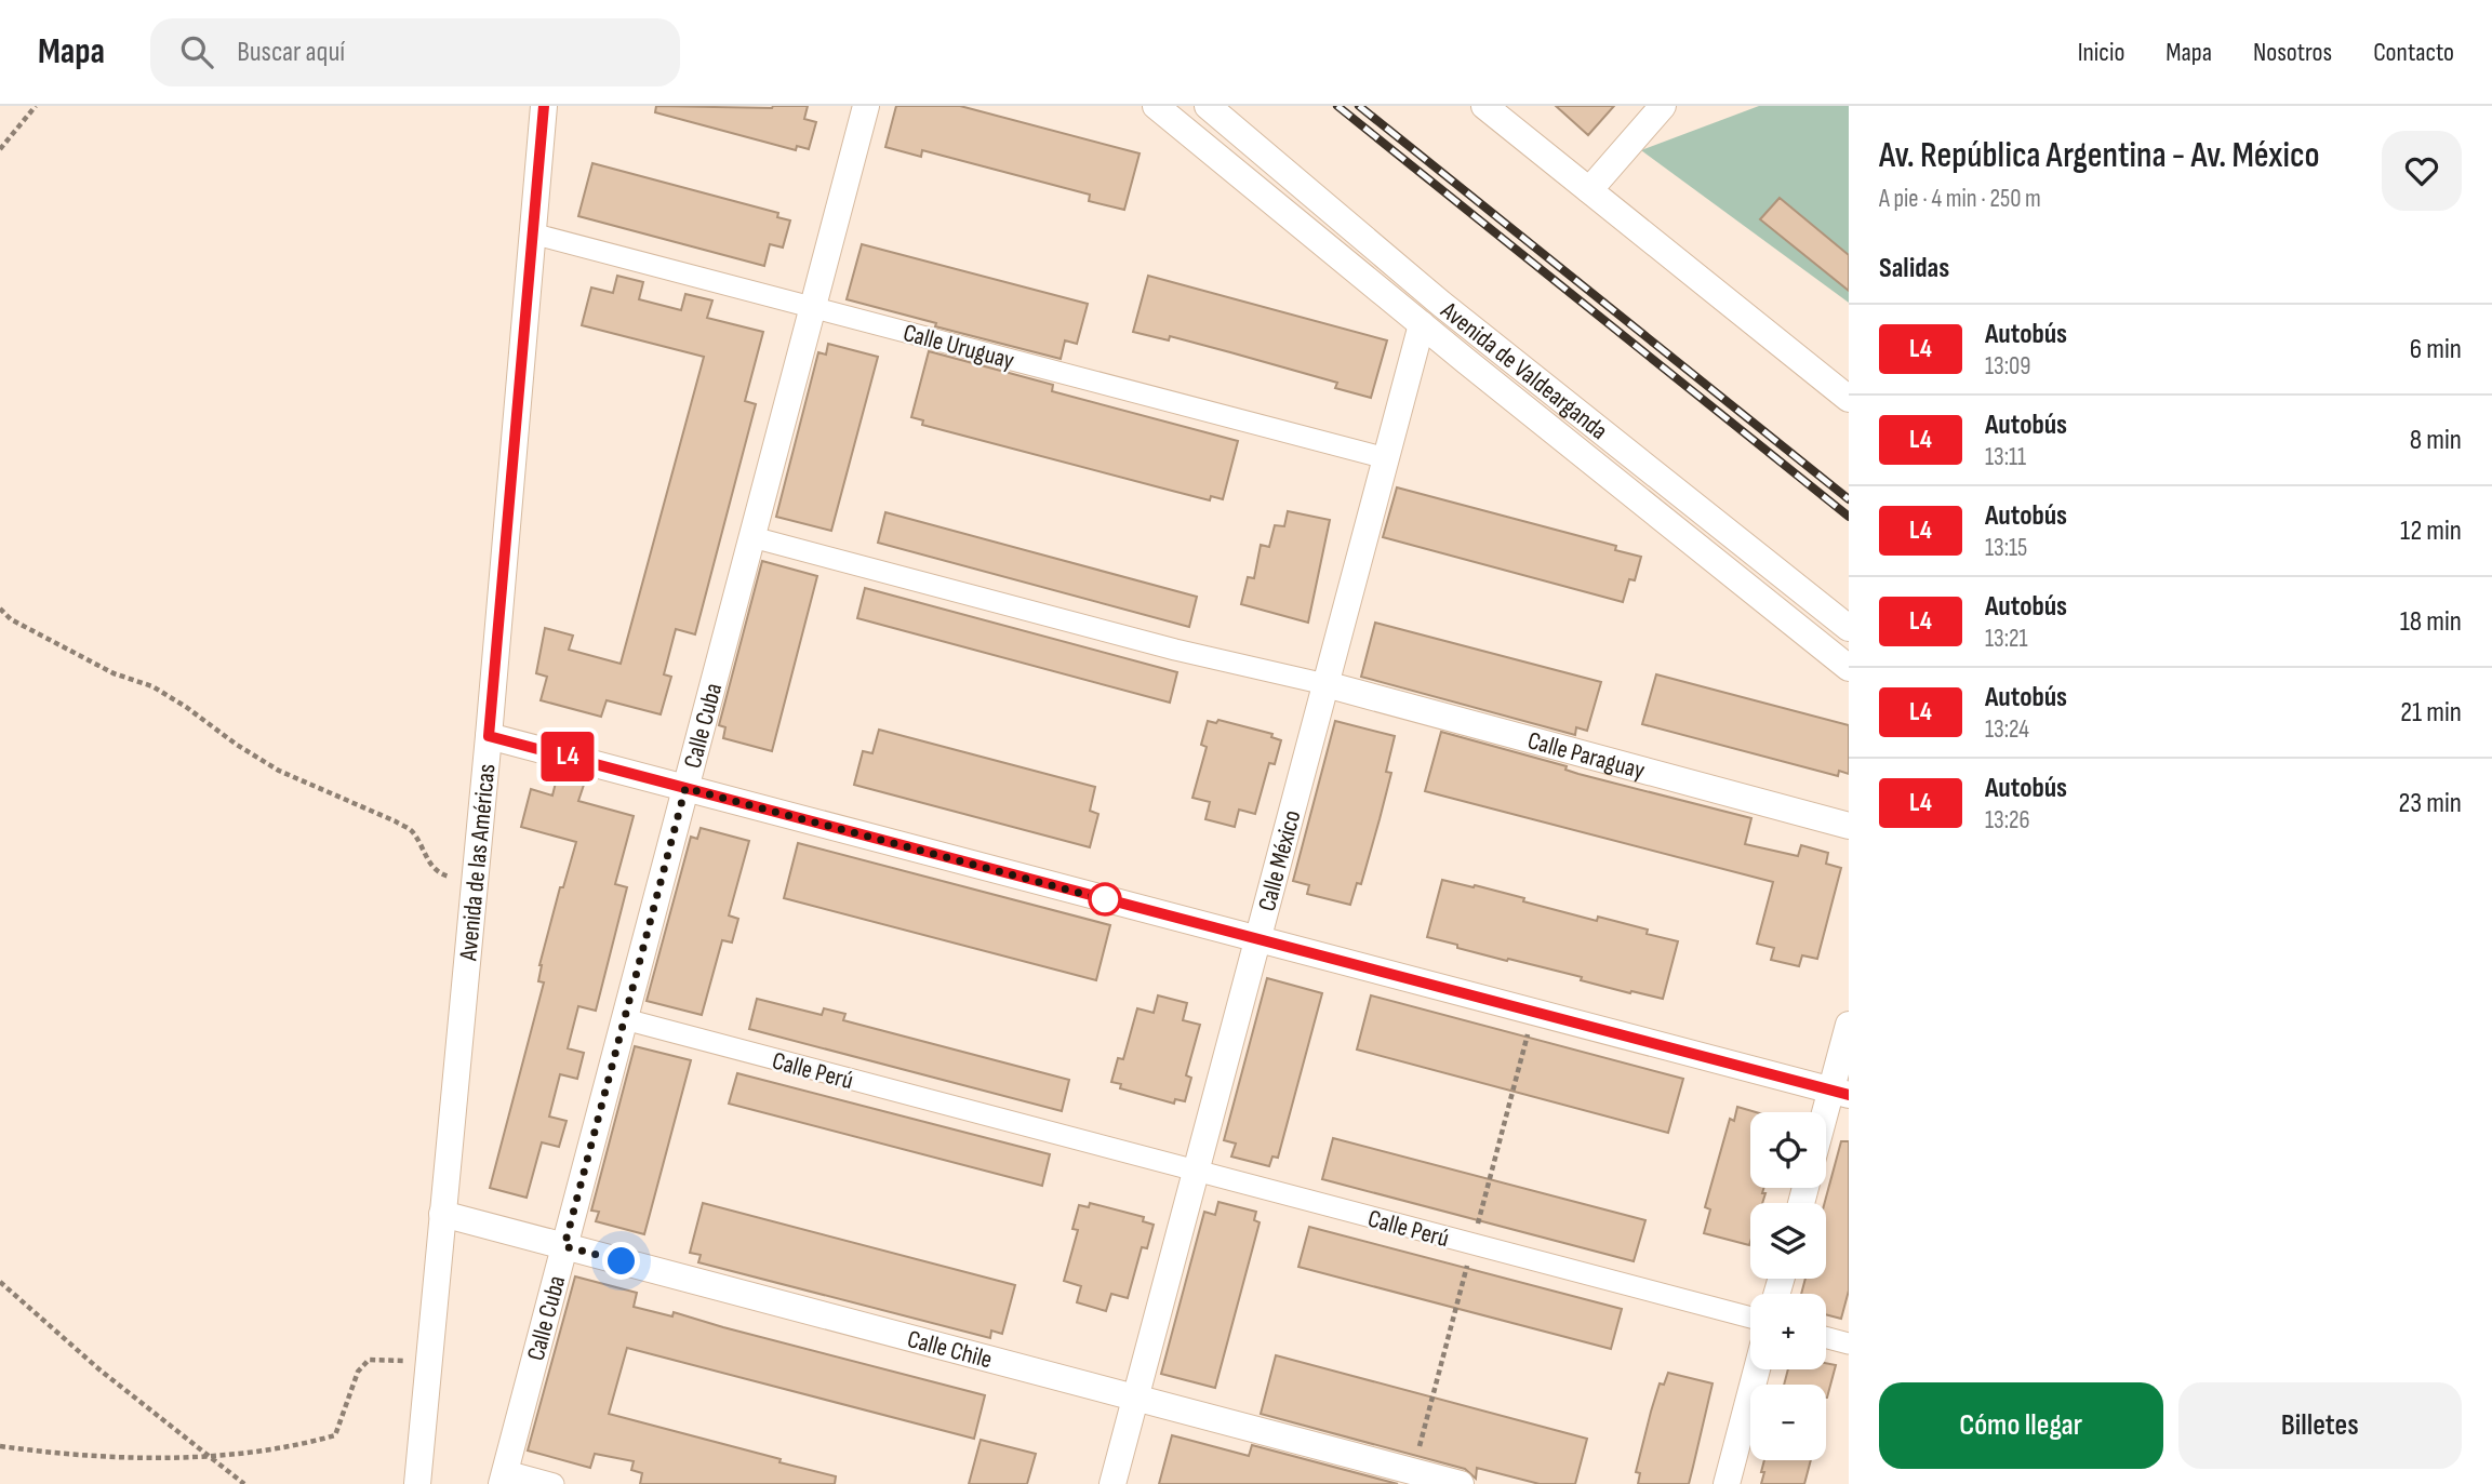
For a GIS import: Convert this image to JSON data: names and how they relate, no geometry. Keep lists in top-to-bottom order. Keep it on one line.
{"streets":{"street":["Calle Uruguay","Avenida de Valdearganda","Calle Cuba","Calle Paraguay","Calle México","Avenida de las Américas","Calle Perú","Calle Chile"]},"crossings":[["Calle Uruguay","Calle Cuba"],["Calle Uruguay","Calle México"],["Calle Uruguay","Avenida de las Américas"],["Calle Cuba","Calle Perú"],["Calle Cuba","Calle Chile"],["Calle Paraguay","Calle México"],["Calle México","Calle Perú"],["Calle México","Calle Chile"],["Avenida de las Américas","Calle Chile"]],"lines":["bus line L4"],"page":{"header":"Mapa","search":"Buscar aquí","nav":["Inicio","Mapa","Nosotros","Contacto"],"on_map":"L4","heading":[["Av. República Argentina - Av. México","A pie · 4 min · 250 m"],"Salidas"],"list":[{"mark":"L4","name":"Autobús","note":"13:09","value":"6 min"},{"mark":"L4","name":"Autobús","note":"13:11","value":"8 min"},{"mark":"L4","name":"Autobús","note":"13:15","value":"12 min"},{"mark":"L4","name":"Autobús","note":"13:21","value":"18 min"},{"mark":"L4","name":"Autobús","note":"13:24","value":"21 min"},{"mark":"L4","name":"Autobús","note":"13:26","value":"23 min"}],"map_buttons":["+","−"],"buttons":["Cómo llegar","Billetes"]}}
